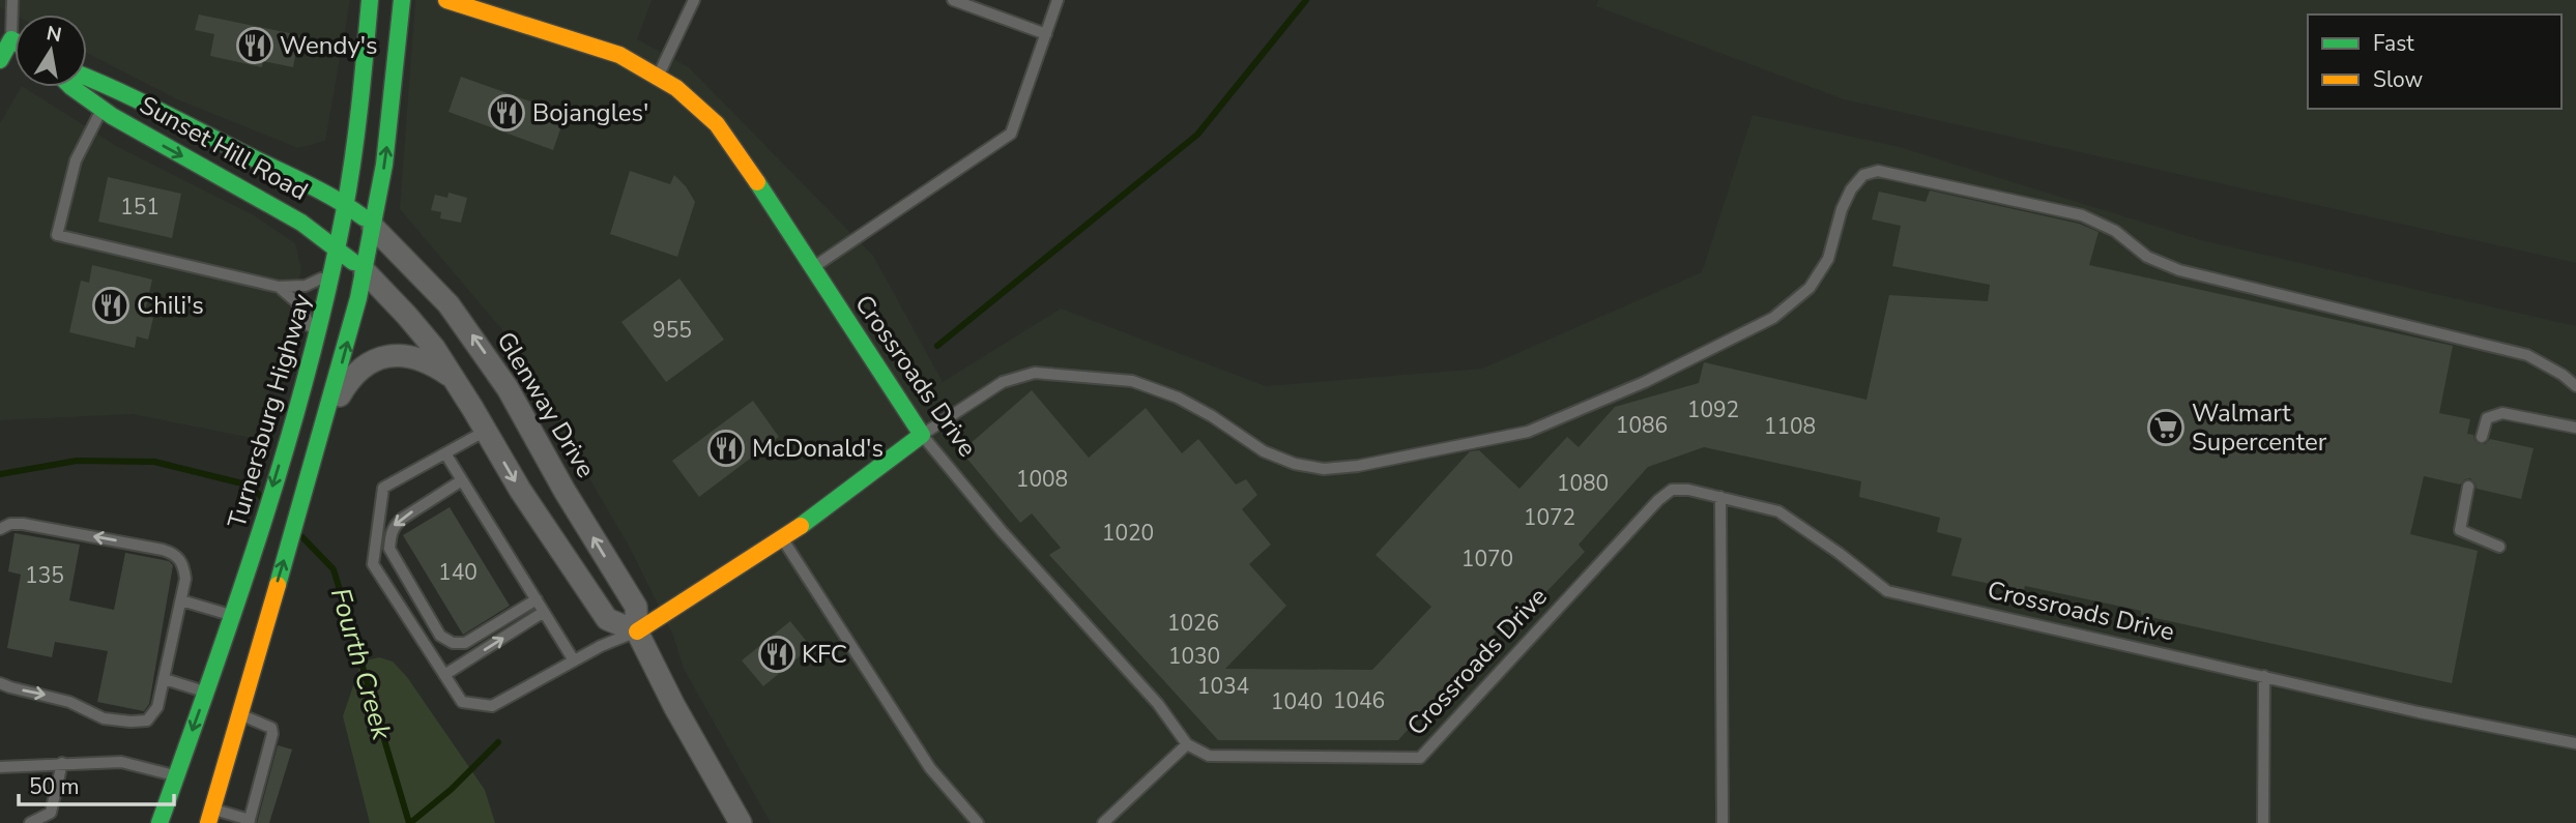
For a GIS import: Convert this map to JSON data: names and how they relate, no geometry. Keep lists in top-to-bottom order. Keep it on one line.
{"streets":{"street":["Sunset Hill Road","Crossroads Drive","Glenway Drive","Turnersburg Highway"]},"crossings":[["Sunset Hill Road","Glenway Drive"],["Sunset Hill Road","Turnersburg Highway"]],"water":["Fourth Creek"],"places":{"restaurant":["Wendy's","Bojangles'","Chili's","McDonald's","KFC"],"supermarket":["Walmart Supercenter"]},"house_numbers":["151","955","1092","1086","1108","1008","1080","1072","1020","1070","140","135","1026","1030","1034","1046","1040"],"legend":["Fast","Slow"],"scale_bar":"50 m","north":"top"}
